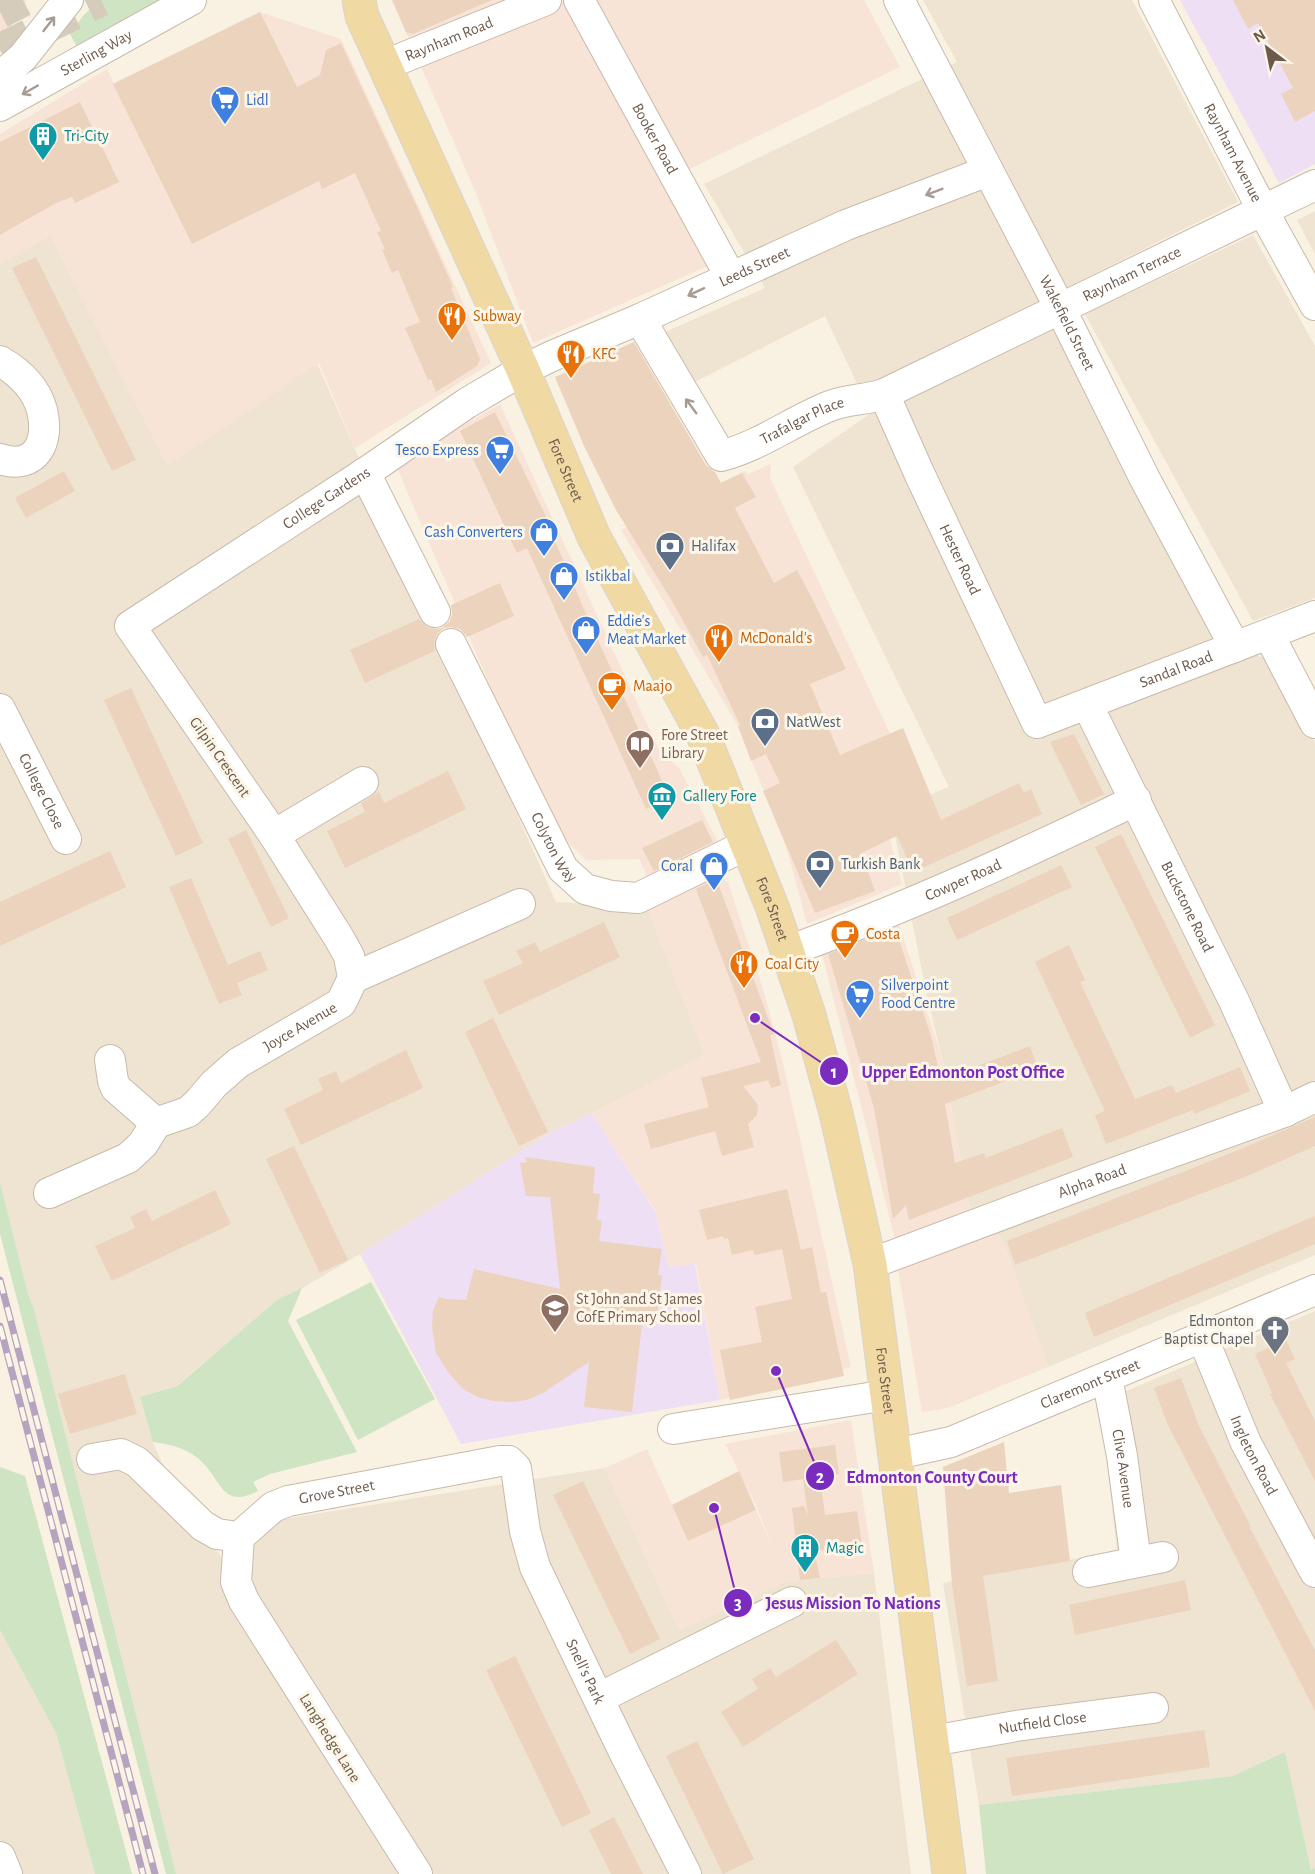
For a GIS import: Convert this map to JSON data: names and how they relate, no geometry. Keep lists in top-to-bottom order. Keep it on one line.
{"streets":{"main road":["Fore Street"],"street":["Raynham Road","Sterling Way","Booker Road","Raynham Avenue","Leeds Street","Raynham Terrace","Wakefield Street","Trafalgar Place","College Gardens","Hester Road","Sandal Road","Gilpin Crescent","College Close","Colyton Way","Cowper Road","Buckstone Road","Joyce Avenue","Alpha Road","Claremont Street","Ingleton Road","Clive Avenue","Grove Street","Snell's Park","Nutfield Close","Langhedge Lane"]},"crossings":[["Raynham Road","Fore Street"],["Booker Road","Leeds Street"],["Raynham Avenue","Raynham Terrace"],["Leeds Street","Wakefield Street"],["Leeds Street","Trafalgar Place"],["Leeds Street","Fore Street"],["Leeds Street","College Gardens"],["Raynham Terrace","Wakefield Street"],["Raynham Terrace","Trafalgar Place"],["Raynham Terrace","Hester Road"],["Wakefield Street","Sandal Road"],["Trafalgar Place","Hester Road"],["Fore Street","College Gardens"],["Fore Street","Colyton Way"],["Fore Street","Cowper Road"],["Fore Street","Alpha Road"],["Fore Street","Claremont Street"],["Fore Street","Nutfield Close"],["College Gardens","Gilpin Crescent"],["Hester Road","Sandal Road"],["Sandal Road","Buckstone Road"],["Gilpin Crescent","Joyce Avenue"],["Cowper Road","Buckstone Road"],["Buckstone Road","Alpha Road"],["Claremont Street","Ingleton Road"],["Claremont Street","Clive Avenue"],["Grove Street","Snell's Park"],["Grove Street","Langhedge Lane"]],"one_way":["Leeds Street"],"places":{"supermarket":["Lidl","Tesco Express","Silverpoint Food Centre"],"building":["Tri-City","Magic"],"restaurant":["Subway","KFC","McDonald's","Coal City"],"shop":["Cash Converters","Istikbal","Eddie's Meat Market","Coral"],"bank":["Halifax","NatWest","Turkish Bank"],"cafe":["Maajo","Costa"],"library":["Fore Street Library"],"museum":["Gallery Fore"],"other":["Upper Edmonton Post Office","Edmonton County Court","Jesus Mission To Nations"],"school or university":["St John and St James CofE Primary School"],"church":["Edmonton Baptist Chapel"]},"north":"top left"}
